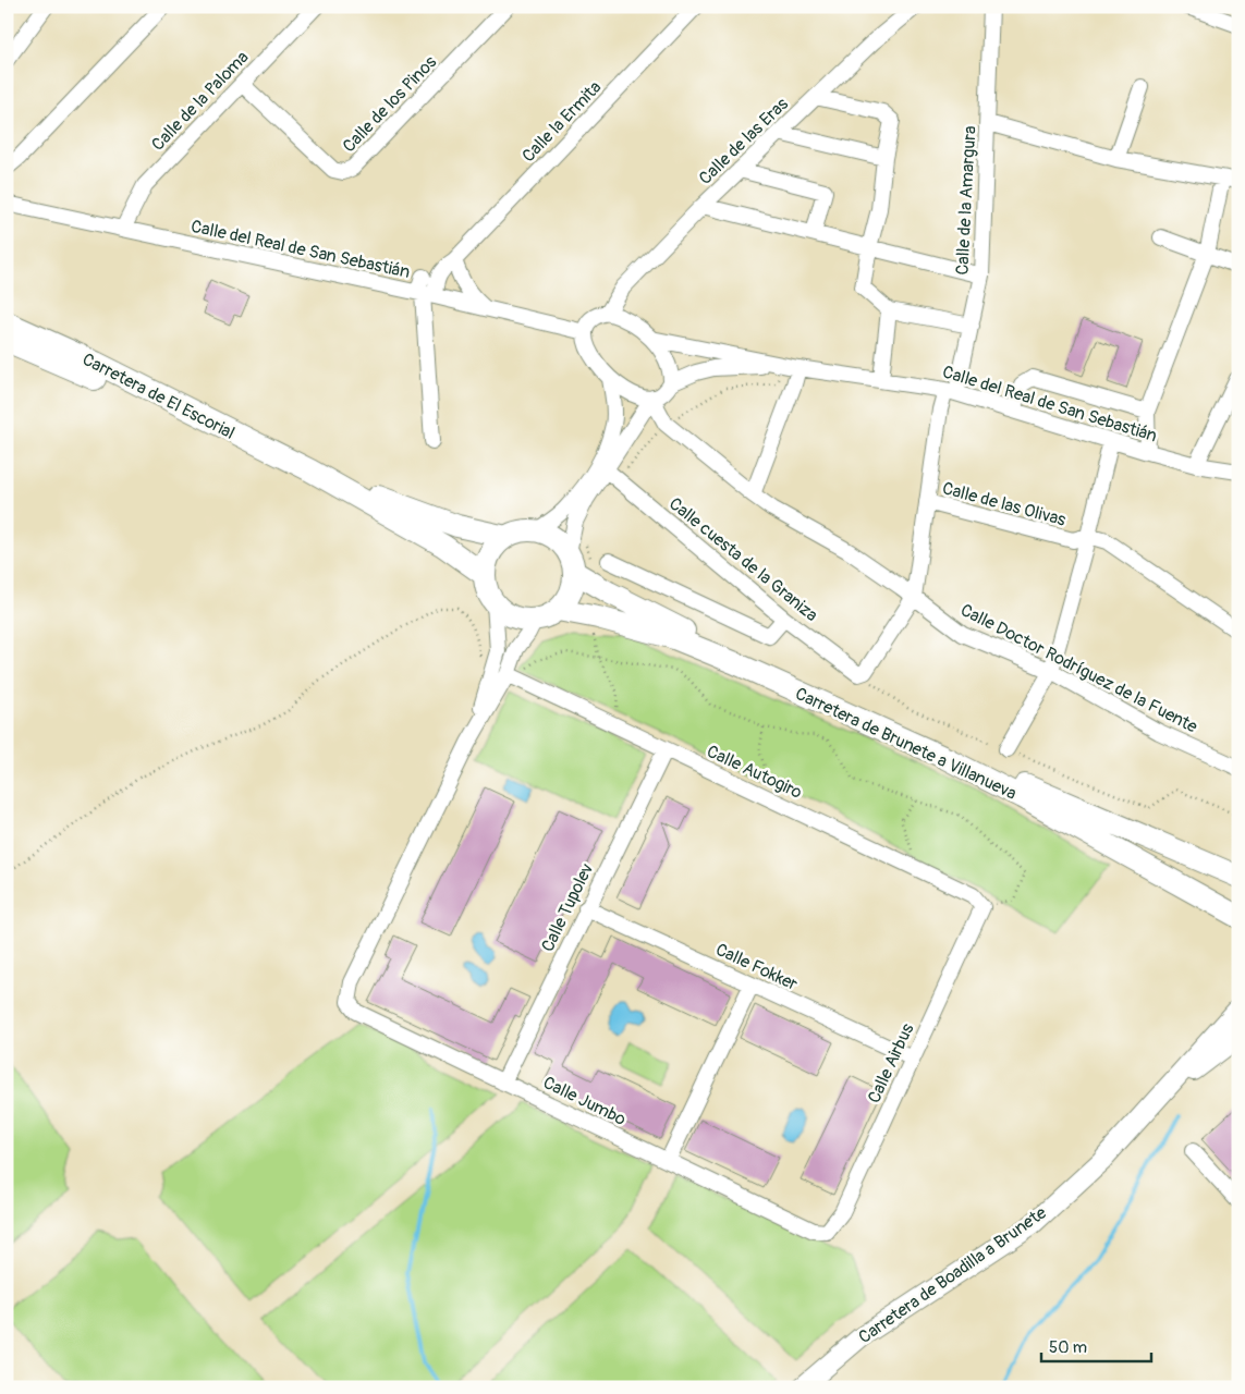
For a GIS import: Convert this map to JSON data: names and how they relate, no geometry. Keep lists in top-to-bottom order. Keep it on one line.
{"streets":{"highway":["Carretera de El Escorial","Carretera de Brunete a Villanueva"],"main road":["Carretera de Boadilla a Brunete"],"street":["Calle de la Paloma","Calle de los Pinos","Calle la Ermita","Calle de las Eras","Calle de la Amargura","Calle del Real de San Sebastián","Calle de las Olivas","Calle cuesta de la Graniza","Calle Doctor Rodríguez de la Fuente","Calle Autogiro","Calle Tupolev","Calle Fokker","Calle Airbus","Calle Jumbo"]},"crossings":[["Calle de la Paloma","Calle de los Pinos"],["Calle de la Paloma","Calle del Real de San Sebastián"],["Calle la Ermita","Calle del Real de San Sebastián"],["Calle de la Amargura","Calle del Real de San Sebastián"],["Calle de la Amargura","Calle de las Olivas"],["Calle de la Amargura","Calle cuesta de la Graniza"],["Calle de la Amargura","Calle Doctor Rodríguez de la Fuente"],["Calle del Real de San Sebastián","Carretera de El Escorial"],["Calle del Real de San Sebastián","Calle cuesta de la Graniza"],["Calle del Real de San Sebastián","Calle Doctor Rodríguez de la Fuente"],["Calle del Real de San Sebastián","Carretera de Brunete a Villanueva"],["Carretera de El Escorial","Carretera de Brunete a Villanueva"],["Calle Autogiro","Calle Tupolev"],["Calle Autogiro","Calle Airbus"],["Calle Tupolev","Calle Fokker"],["Calle Tupolev","Calle Jumbo"],["Calle Fokker","Calle Airbus"],["Calle Airbus","Calle Jumbo"]],"scale_bar":"50 m"}
